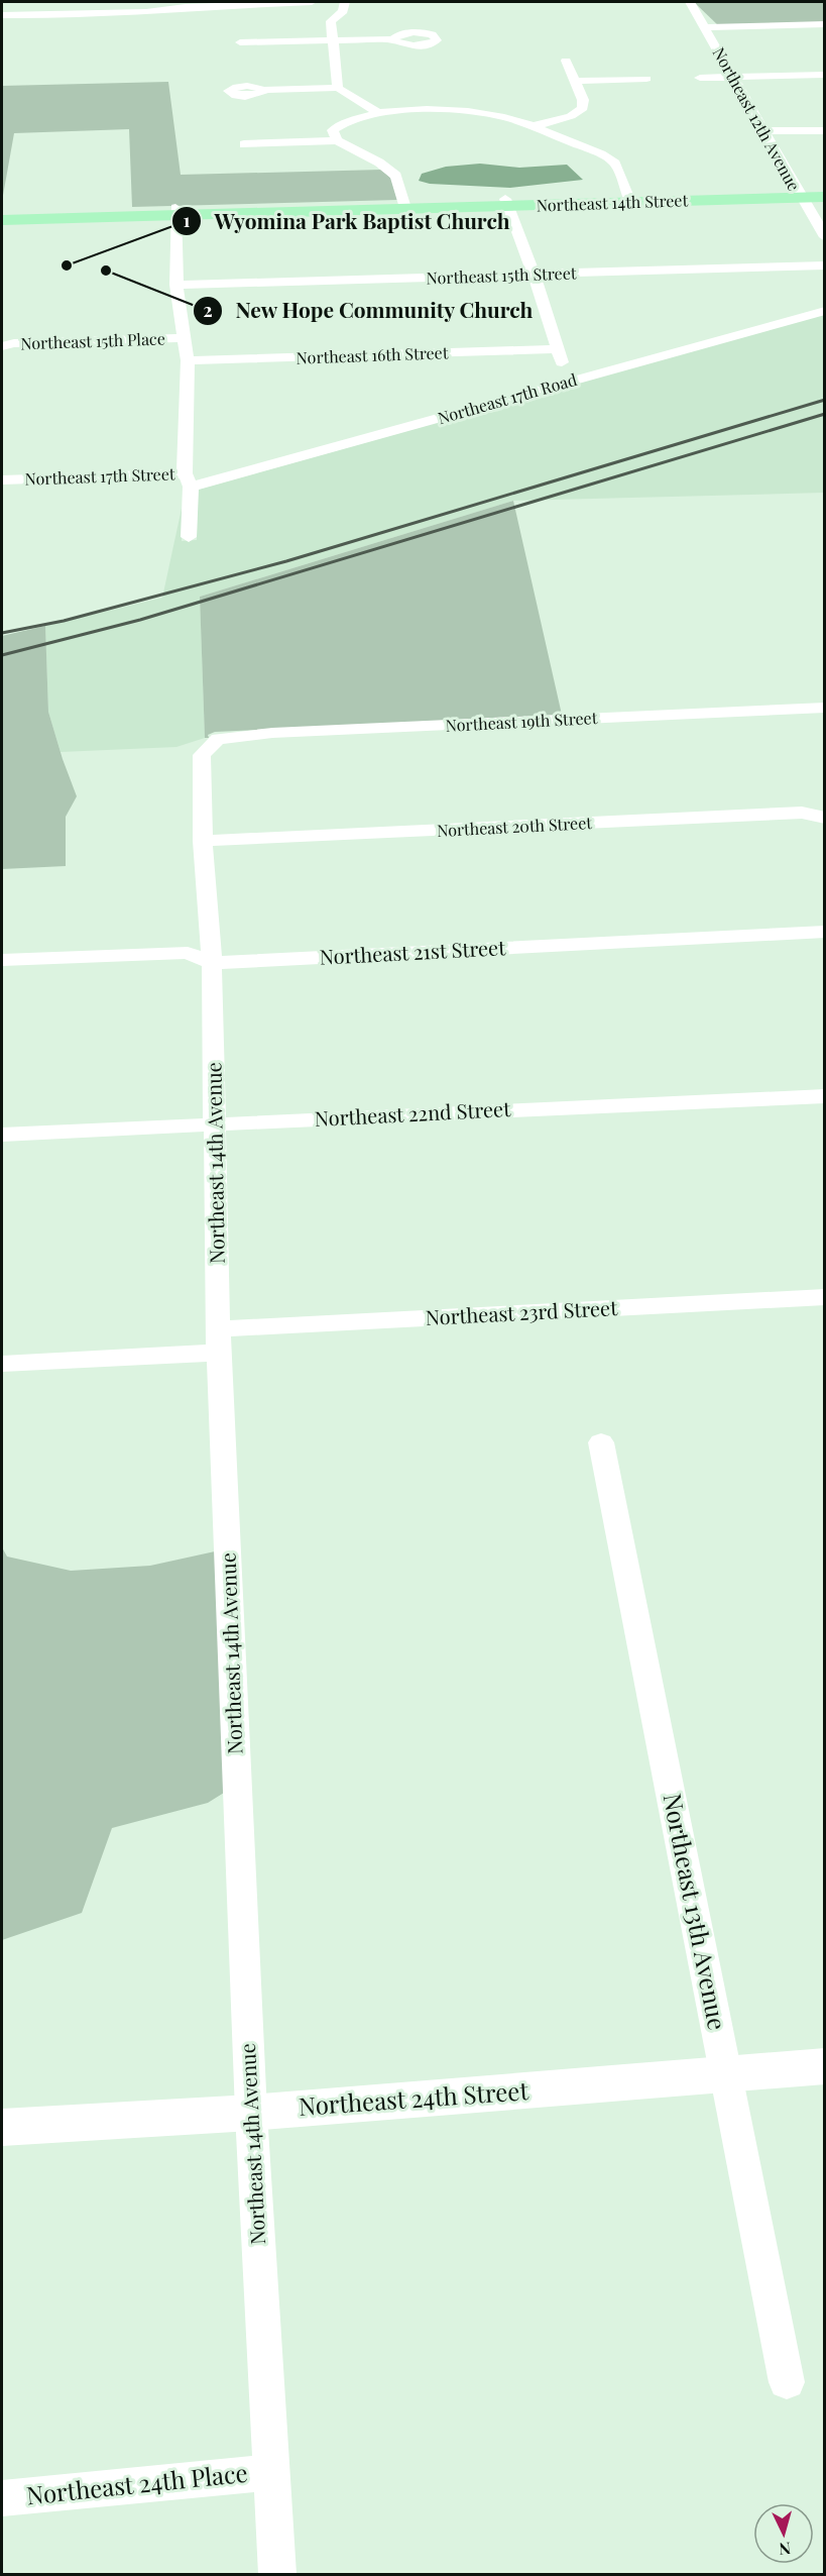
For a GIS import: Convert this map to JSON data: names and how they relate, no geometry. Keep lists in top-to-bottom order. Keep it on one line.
{"streets":{"main road":["Northeast 14th Street"],"street":["Northeast 12th Avenue","Northeast 15th Street","Northeast 15th Place","Northeast 16th Street","Northeast 17th Road","Northeast 17th Street","Northeast 19th Street","Northeast 20th Street","Northeast 21st Street","Northeast 22nd Street","Northeast 14th Avenue","Northeast 23rd Street","Northeast 13th Avenue","Northeast 24th Street","Northeast 24th Place"]},"crossings":[["Northeast 12th Avenue","Northeast 14th Street"],["Northeast 17th Road","Northeast 17th Street"],["Northeast 19th Street","Northeast 14th Avenue"],["Northeast 20th Street","Northeast 14th Avenue"],["Northeast 21st Street","Northeast 14th Avenue"],["Northeast 22nd Street","Northeast 14th Avenue"],["Northeast 14th Avenue","Northeast 23rd Street"],["Northeast 14th Avenue","Northeast 24th Street"],["Northeast 14th Avenue","Northeast 24th Place"],["Northeast 13th Avenue","Northeast 24th Street"]],"places":["Wyomina Park Baptist Church","New Hope Community Church"],"north":"bottom"}
